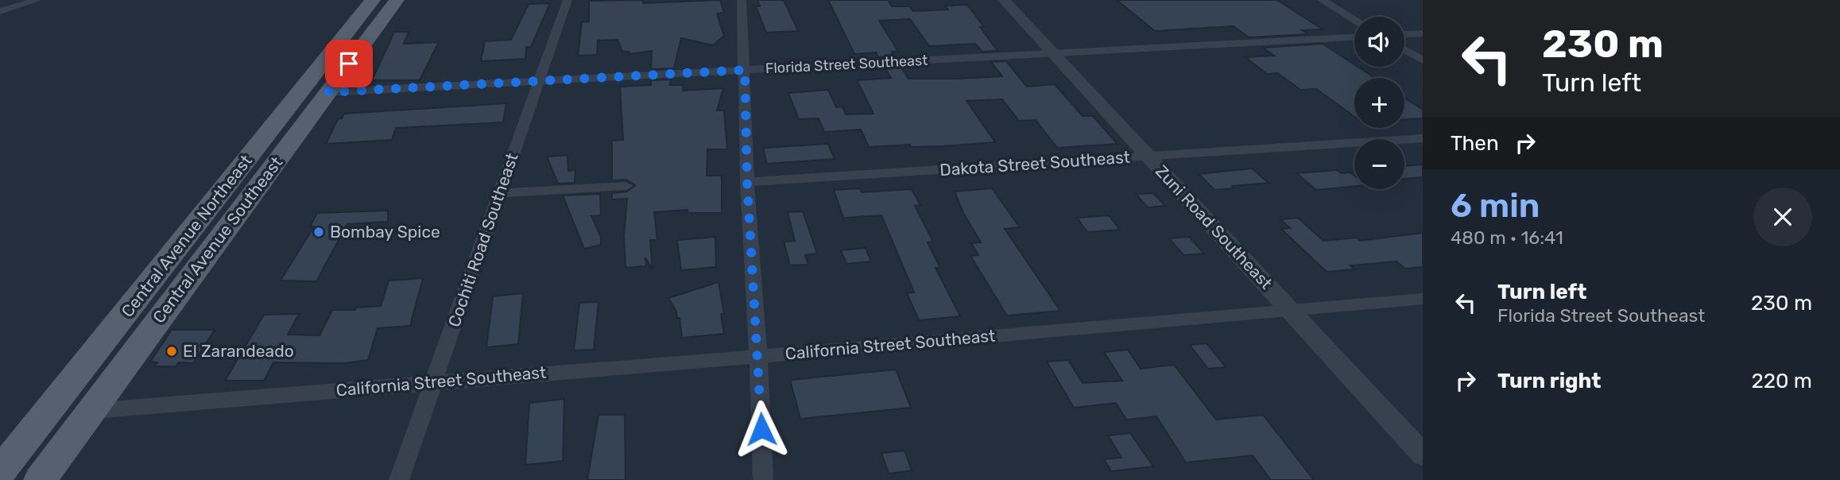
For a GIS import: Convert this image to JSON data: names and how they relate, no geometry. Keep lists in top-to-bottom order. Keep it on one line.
{"streets":{"main road":["Central Avenue Northeast","Central Avenue Southeast"],"street":["Florida Street Southeast","Dakota Street Southeast","Zuni Road Southeast","Cochiti Road Southeast","California Street Southeast"]},"crossings":[["Florida Street Southeast","Zuni Road Southeast"],["Florida Street Southeast","Central Avenue Southeast"],["Florida Street Southeast","Cochiti Road Southeast"],["Dakota Street Southeast","Zuni Road Southeast"],["Zuni Road Southeast","California Street Southeast"],["Central Avenue Southeast","California Street Southeast"],["Cochiti Road Southeast","California Street Southeast"]],"places":["Bombay Spice","El Zarandeado"],"page":{"turn":["230 m","Turn left"],"map_buttons":["+","−"],"then":"Then","heading":["6 min","480 m · 16:41"],"list":[{"name":"Turn left","note":"Florida Street Southeast","value":"230 m"},{"name":"Turn right","value":"220 m"}]}}
